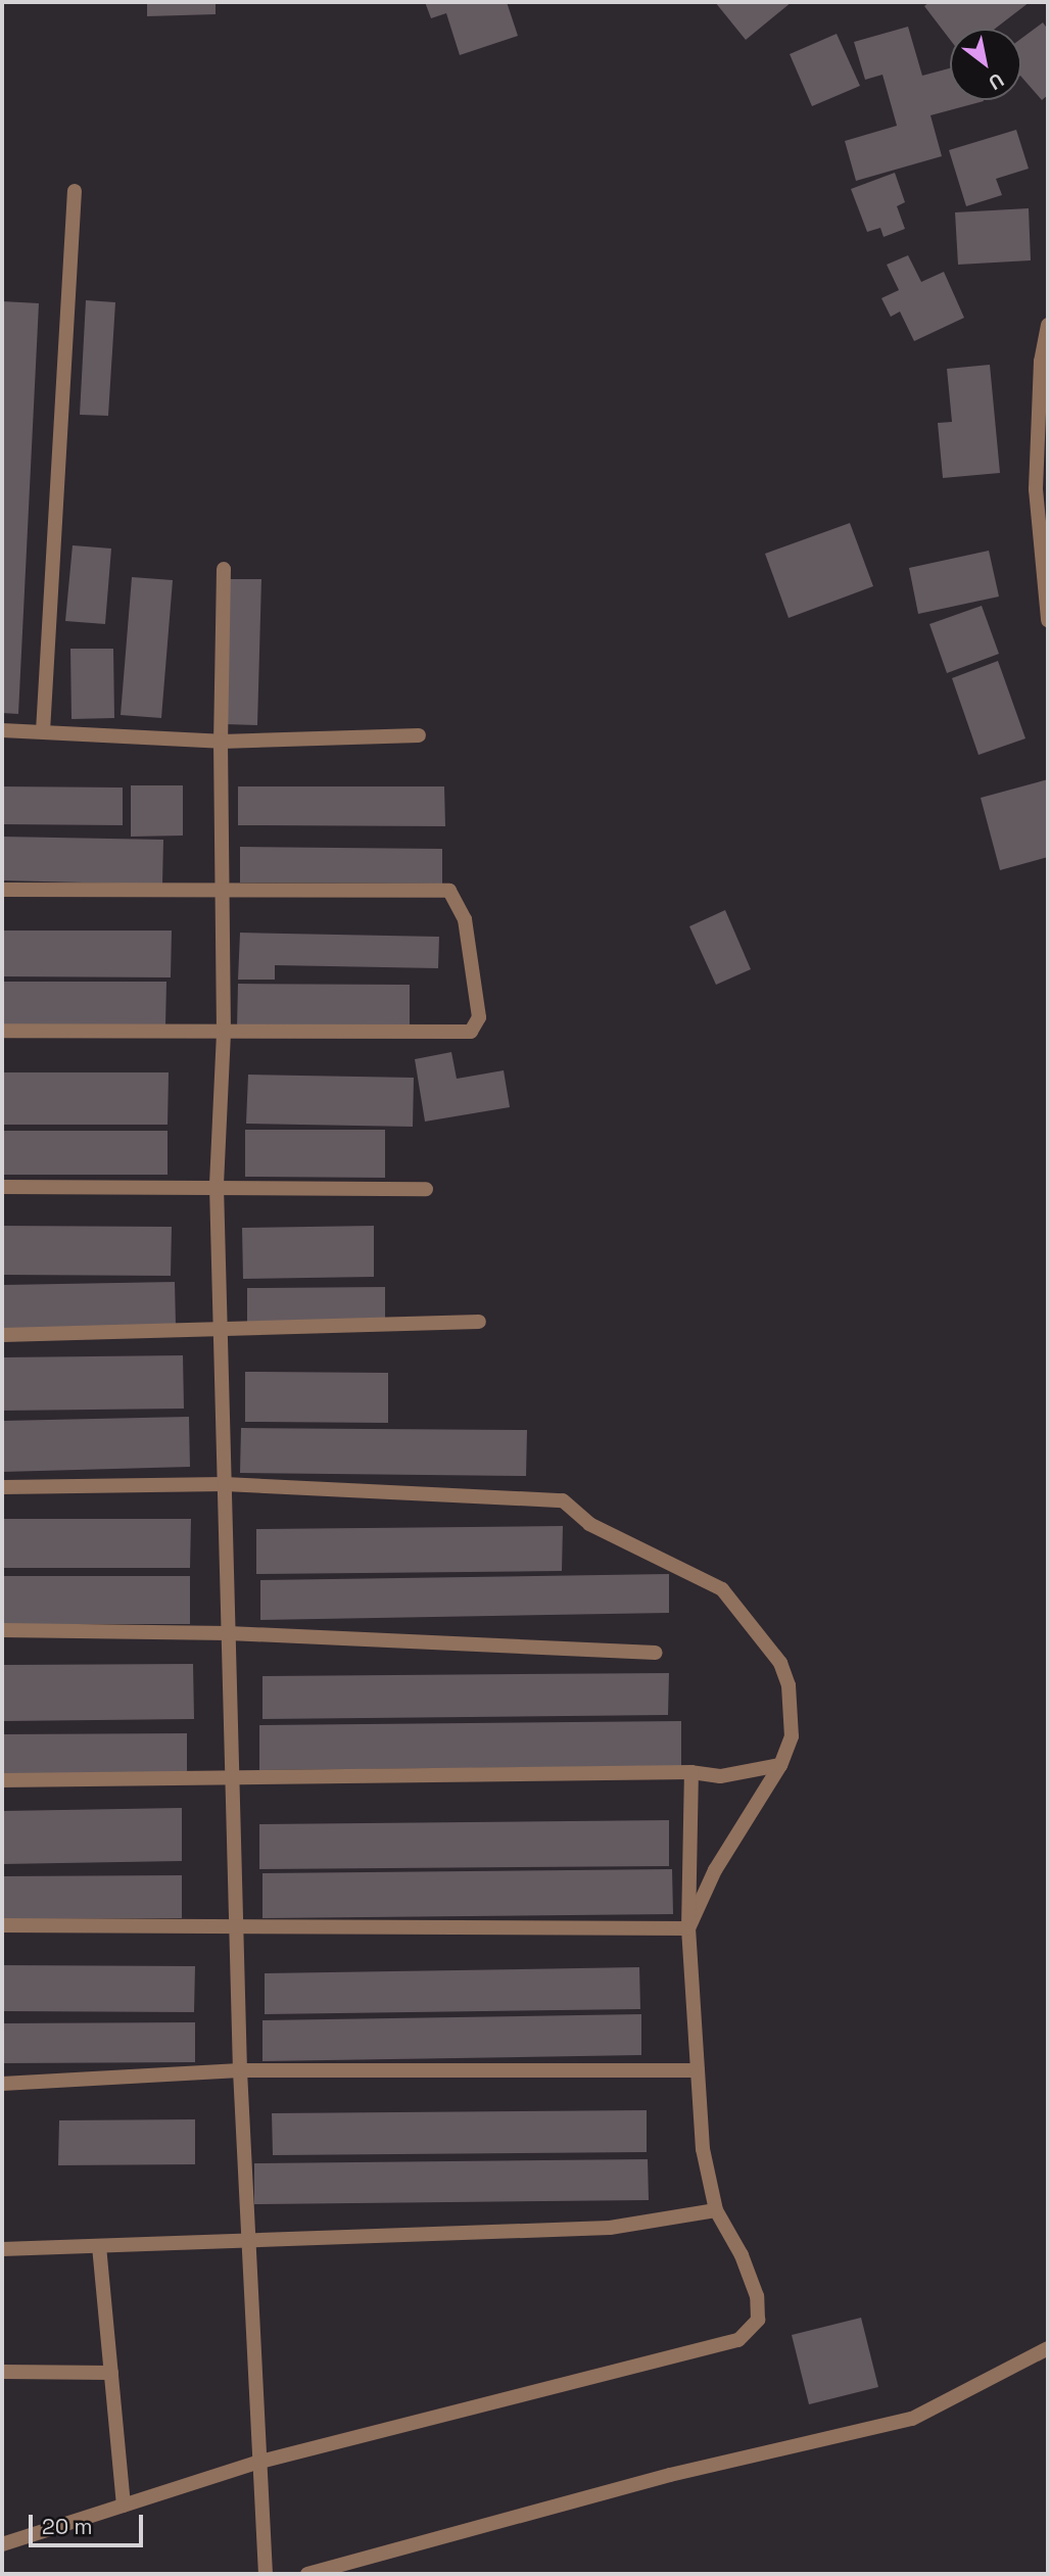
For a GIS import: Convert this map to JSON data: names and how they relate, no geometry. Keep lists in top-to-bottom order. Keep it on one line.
{"scale_bar":"20 m","north":"bottom right"}
